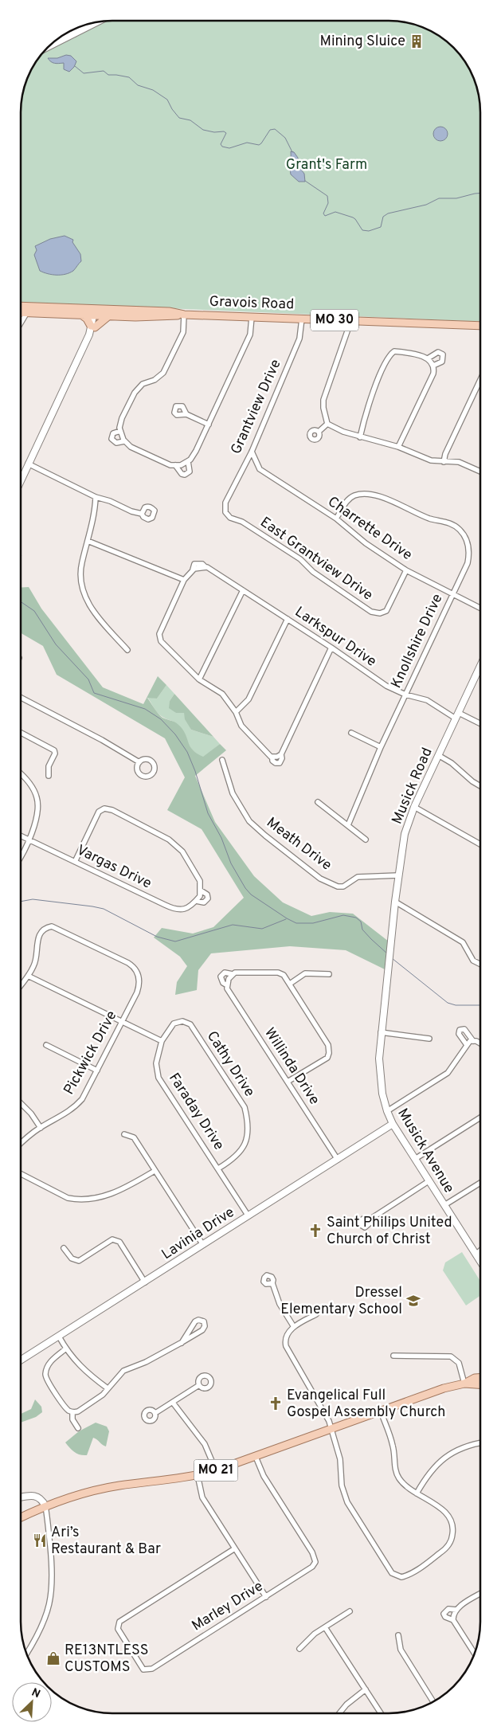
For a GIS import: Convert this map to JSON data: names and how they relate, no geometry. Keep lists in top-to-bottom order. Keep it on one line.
{"streets":{"main road":["Gravois Road","MO 30","MO 21"],"street":["Grantview Drive","Charrette Drive","East Grantview Drive","Larkspur Drive","Knollshire Drive","Musick Road","Meath Drive","Vargas Drive","Pickwick Drive","Cathy Drive","Willinda Drive","Faraday Drive","Musick Avenue","Lavinia Drive","Marley Drive"]},"crossings":[["Gravois Road","Grantview Drive"],["Grantview Drive","Charrette Drive"],["Grantview Drive","East Grantview Drive"],["Charrette Drive","East Grantview Drive"],["Charrette Drive","Knollshire Drive"],["Larkspur Drive","Knollshire Drive"],["Larkspur Drive","Musick Road"],["Musick Road","Meath Drive"],["Musick Road","Musick Avenue"],["Cathy Drive","Faraday Drive"],["Willinda Drive","Lavinia Drive"],["Faraday Drive","Lavinia Drive"],["Musick Avenue","Lavinia Drive"],["MO 21","Marley Drive"]],"parks":["Grant's Farm"],"places":{"building":["Mining Sluice"],"church":["Saint Philips United Church of Christ","Evangelical Full Gospel Assembly Church"],"school or university":["Dressel Elementary School"],"restaurant":["Ari’s Restaurant & Bar"],"shop":["RE13NTLESS CUSTOMS"]},"north":"top right"}
